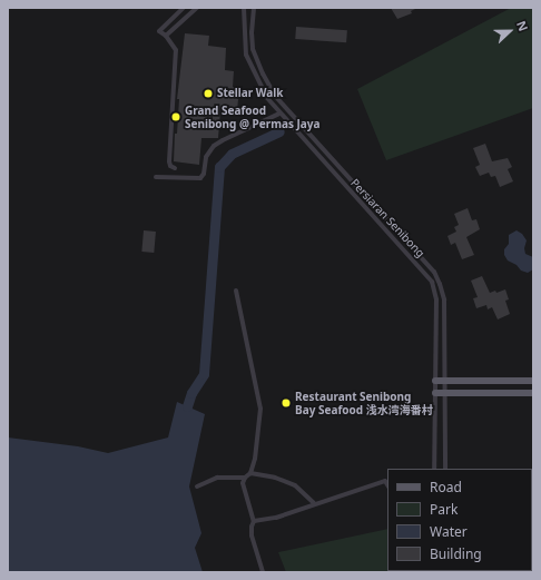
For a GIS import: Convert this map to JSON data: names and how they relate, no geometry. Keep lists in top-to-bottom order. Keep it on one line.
{"streets":{"street":["Persiaran Senibong"]},"places":["Stellar Walk","Grand Seafood Senibong @ Permas Jaya","Restaurant Senibong Bay Seafood 浅水湾海番村"],"legend":["Road","Park","Water","Building"],"north":"right"}
